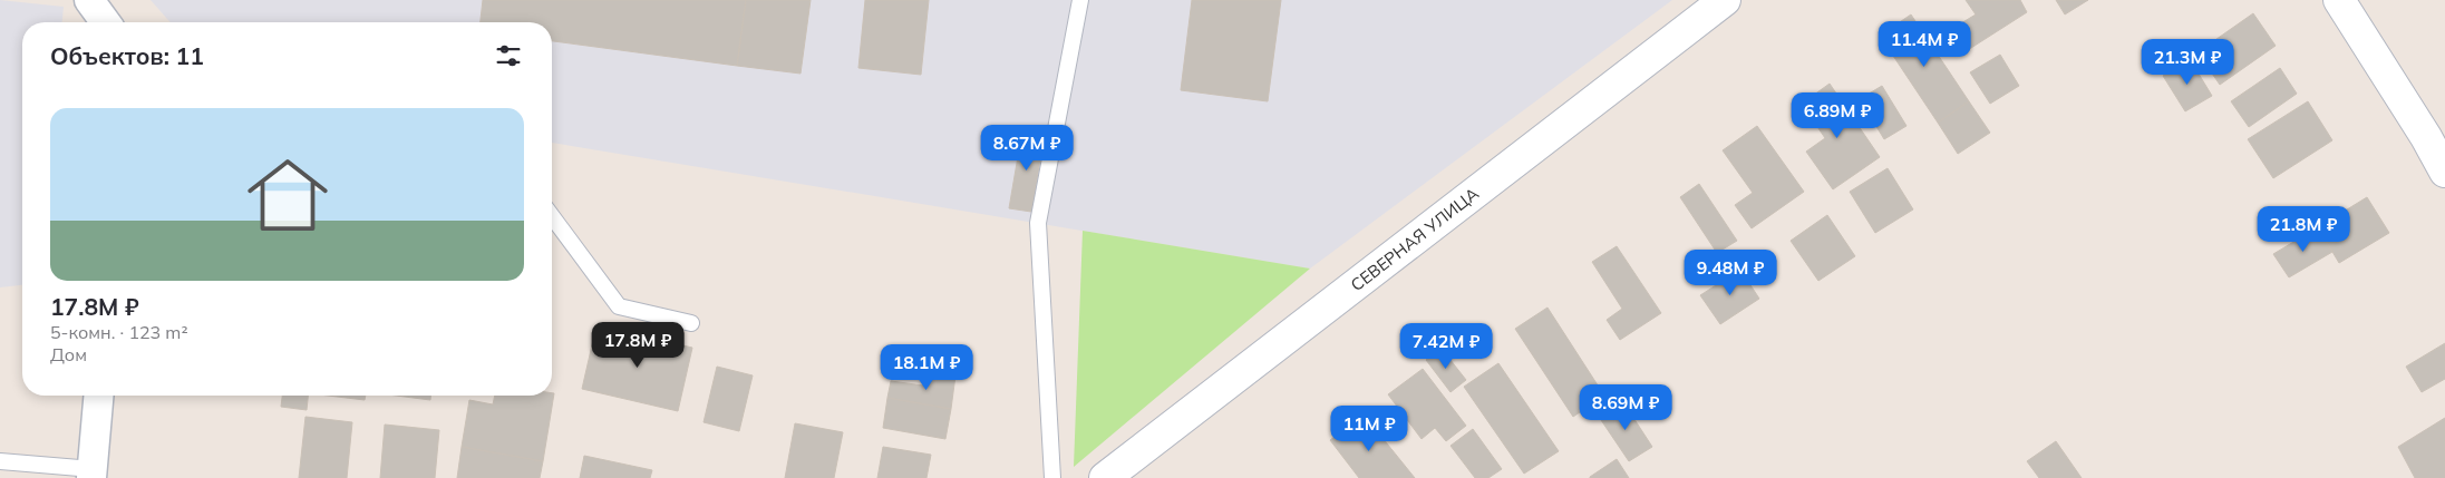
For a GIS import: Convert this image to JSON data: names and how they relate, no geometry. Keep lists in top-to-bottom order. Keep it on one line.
{"streets":{"street":["СЕВЕРНАЯ УЛИЦА"]},"page":{"price":["11.4M ₽","21.3M ₽","6.89M ₽","8.67M ₽","21.8M ₽","9.48M ₽","17.8M ₽","7.42M ₽","18.1M ₽","8.69M ₽","11M ₽"],"heading":"Объектов: 11","list":[{"name":"17.8M ₽","note":"5-комн. · 123 m² · Дом"}]}}
